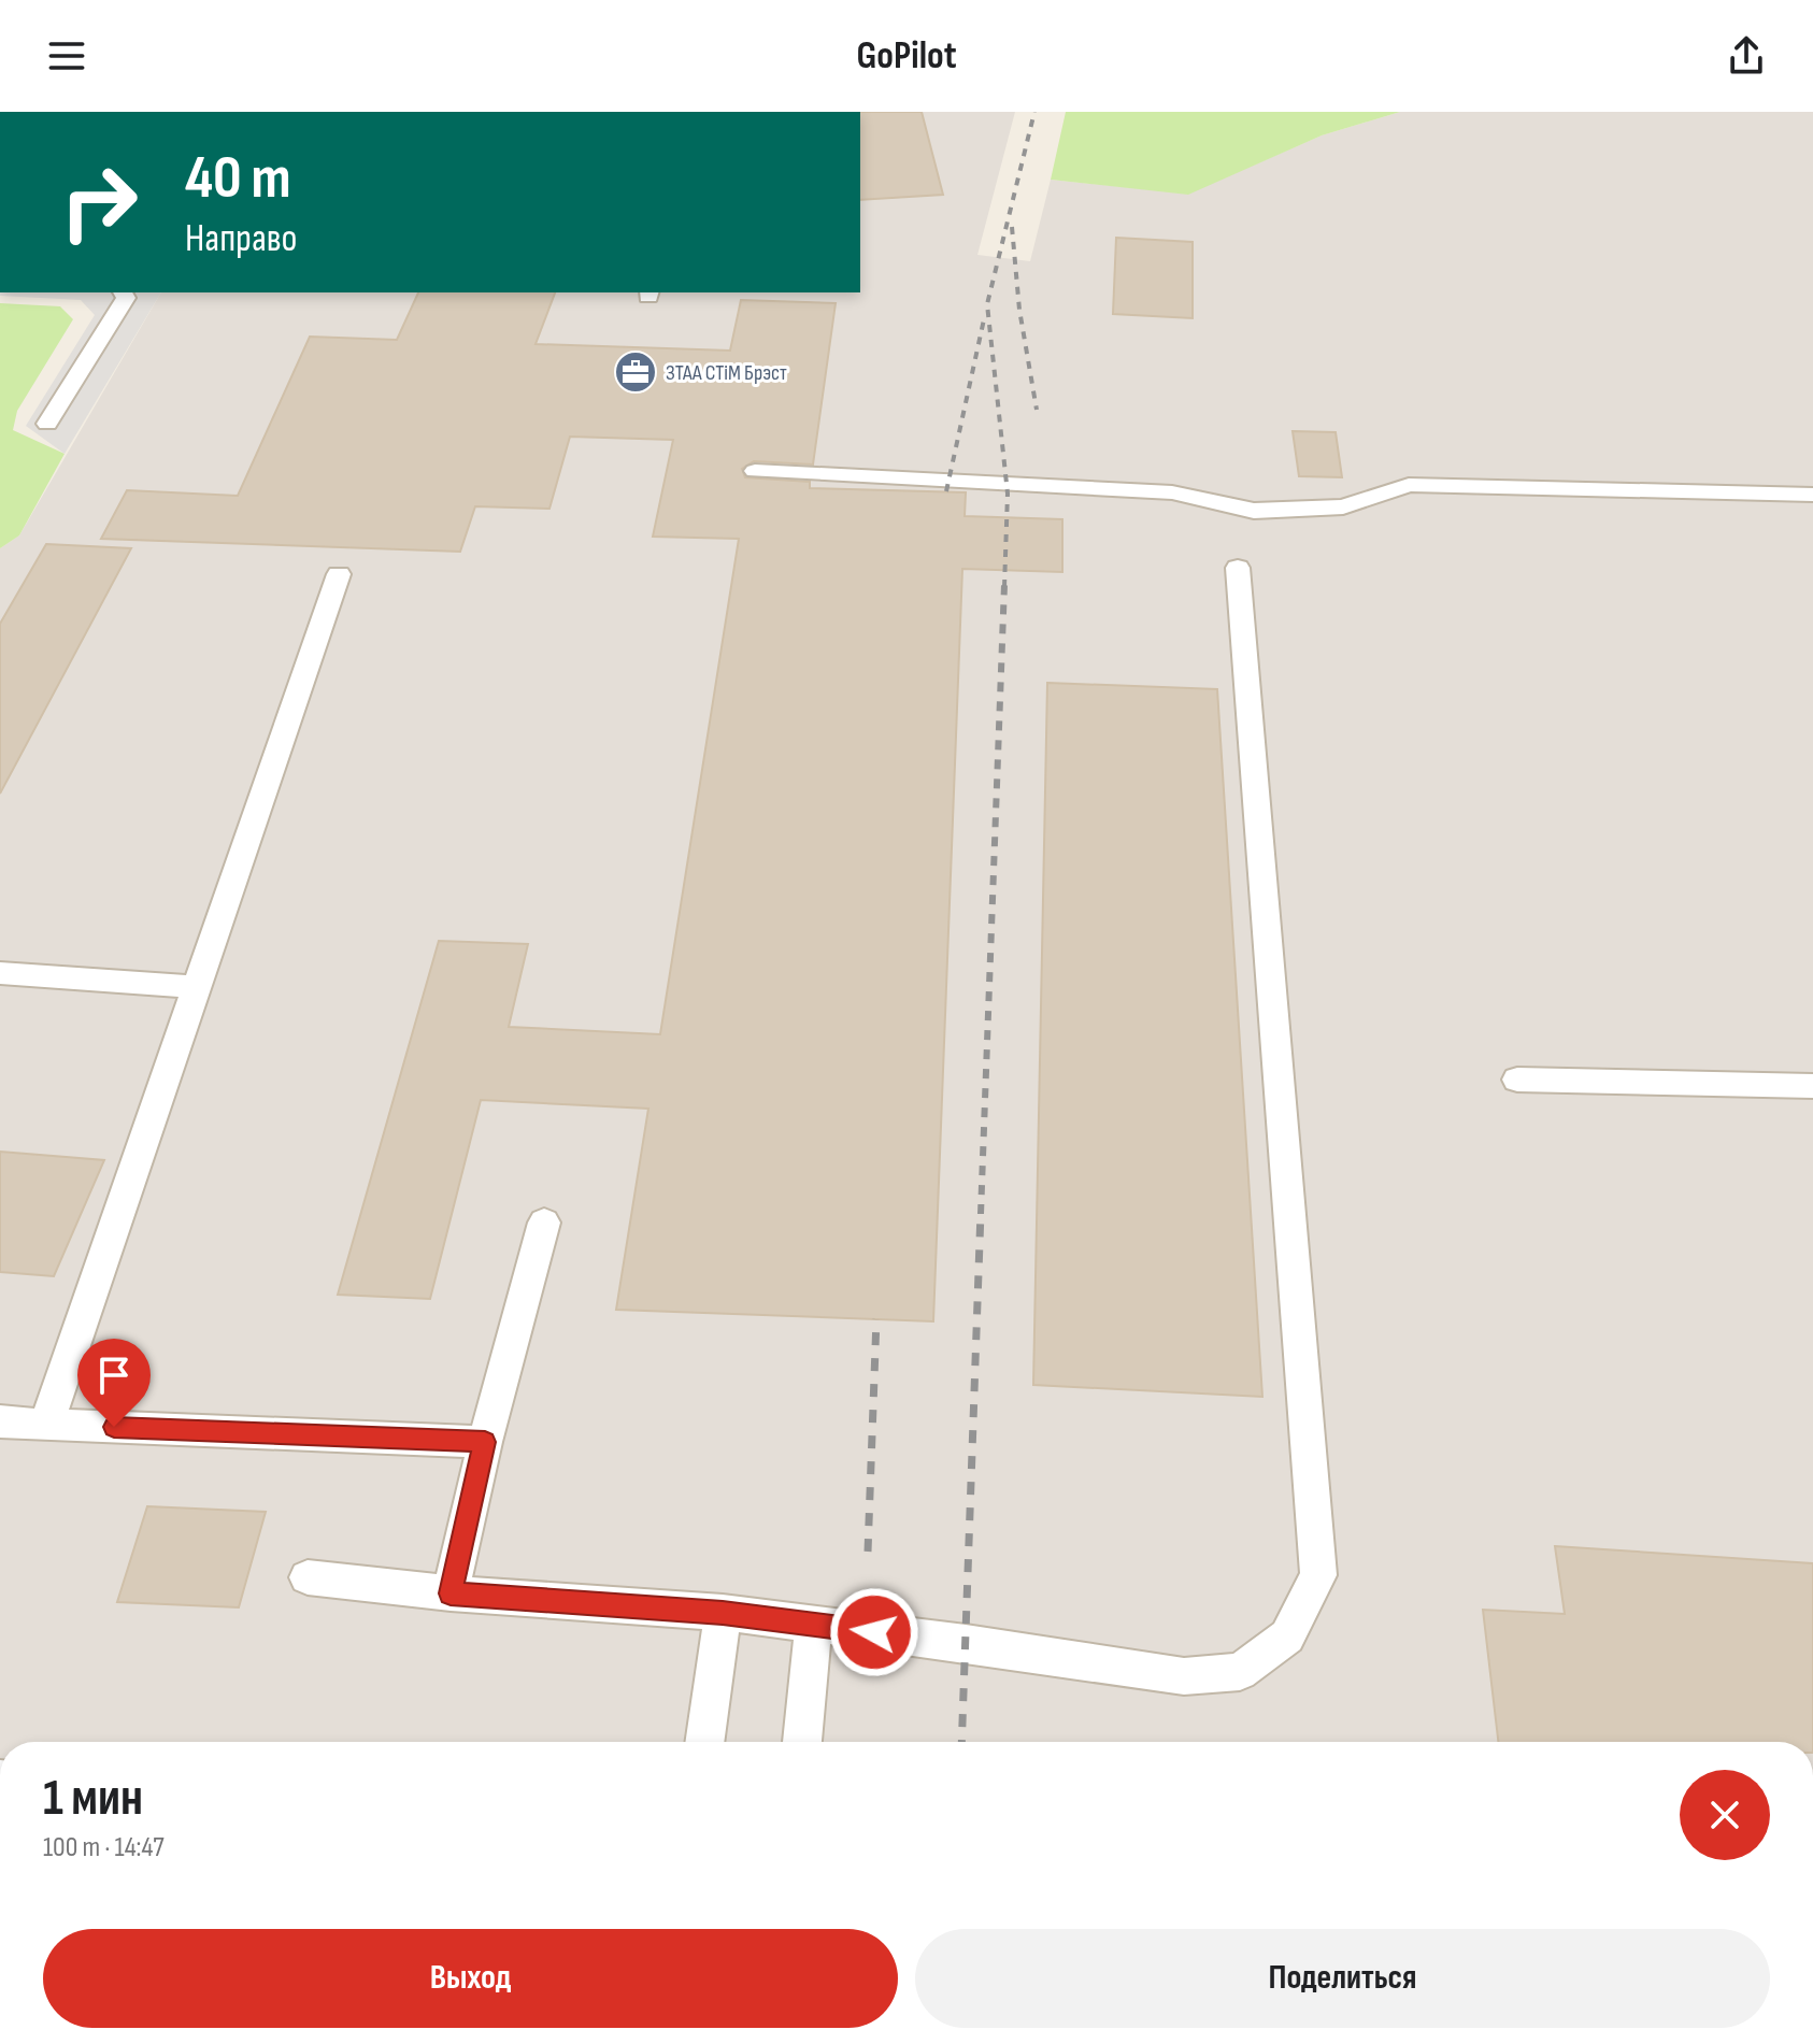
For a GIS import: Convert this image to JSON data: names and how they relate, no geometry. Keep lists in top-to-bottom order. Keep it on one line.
{"places":{"office":["ЗТАА СТіМ Брэст"]},"page":{"header":"GoPilot","turn":["40 m","Направо"],"heading":["1 мин","100 m · 14:47"],"buttons":["Выход","Поделиться"]}}
